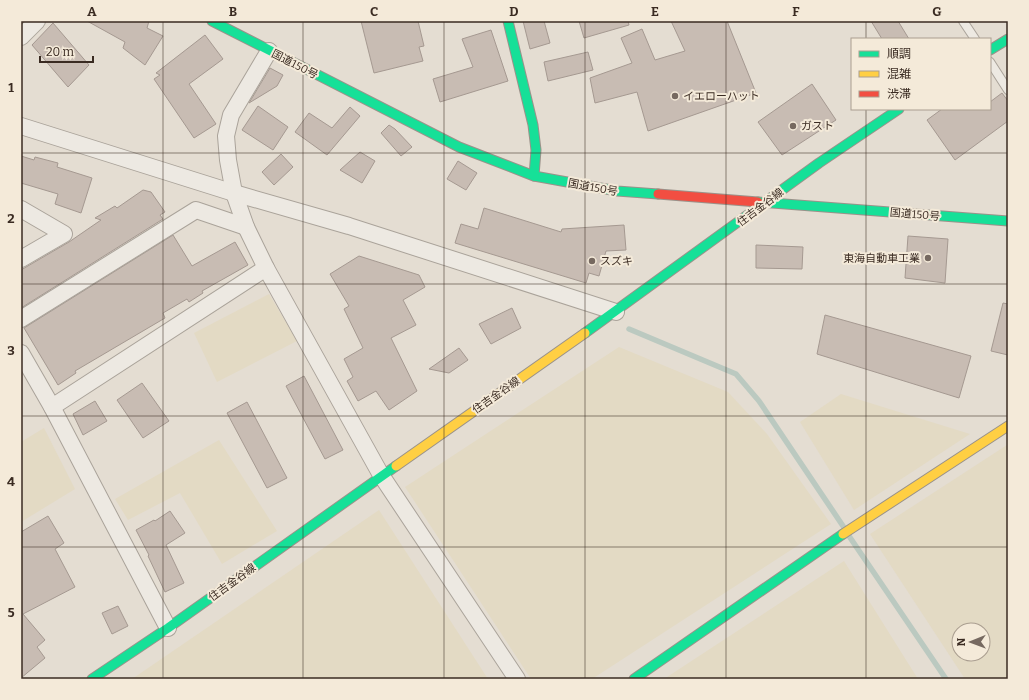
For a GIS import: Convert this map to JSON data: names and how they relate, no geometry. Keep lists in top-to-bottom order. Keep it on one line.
{"streets":{"main road":["国道150号","住吉金谷線"]},"crossings":[["国道150号","住吉金谷線"]],"places":["イエローハット","ガスト","東海自動車工業","スズキ"],"legend":["順調","混雑","渋滞"],"scale_bar":"20 m","north":"left","grid":{"columns":["A","B","C","D","E","F","G"],"rows":["1","2","3","4","5"]}}
